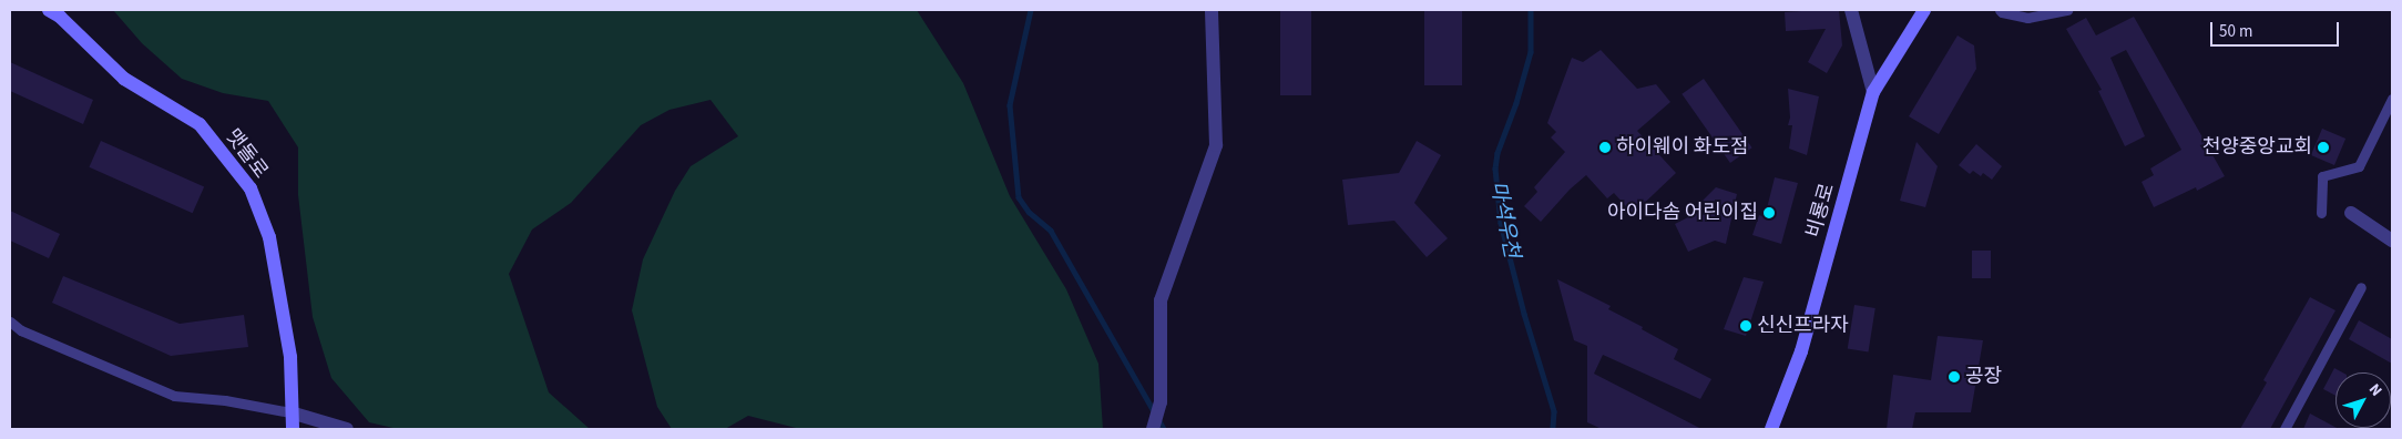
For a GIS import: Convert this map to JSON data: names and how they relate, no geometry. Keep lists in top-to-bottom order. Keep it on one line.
{"streets":{"street":["맷돌로","비룡로"]},"water":["마석우천"],"places":["하이웨이 화도점","천양중앙교회","아이다솜 어린이집","신신프라자","공장"],"scale_bar":"50 m","north":"top right"}
